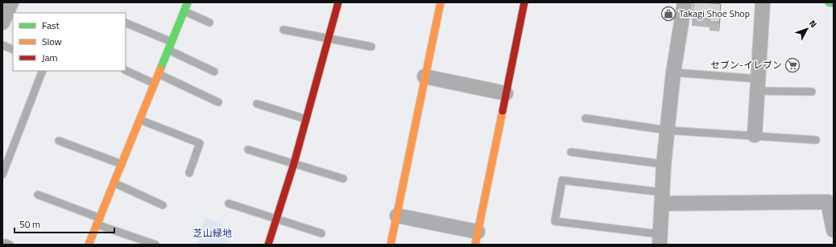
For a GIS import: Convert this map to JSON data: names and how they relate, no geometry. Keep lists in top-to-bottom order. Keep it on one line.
{"parks":["芝山緑地"],"places":{"shop":["Takagi Shoe Shop"],"supermarket":["セブン-イレブン"]},"legend":["Fast","Slow","Jam"],"scale_bar":"50 m","north":"top right"}
